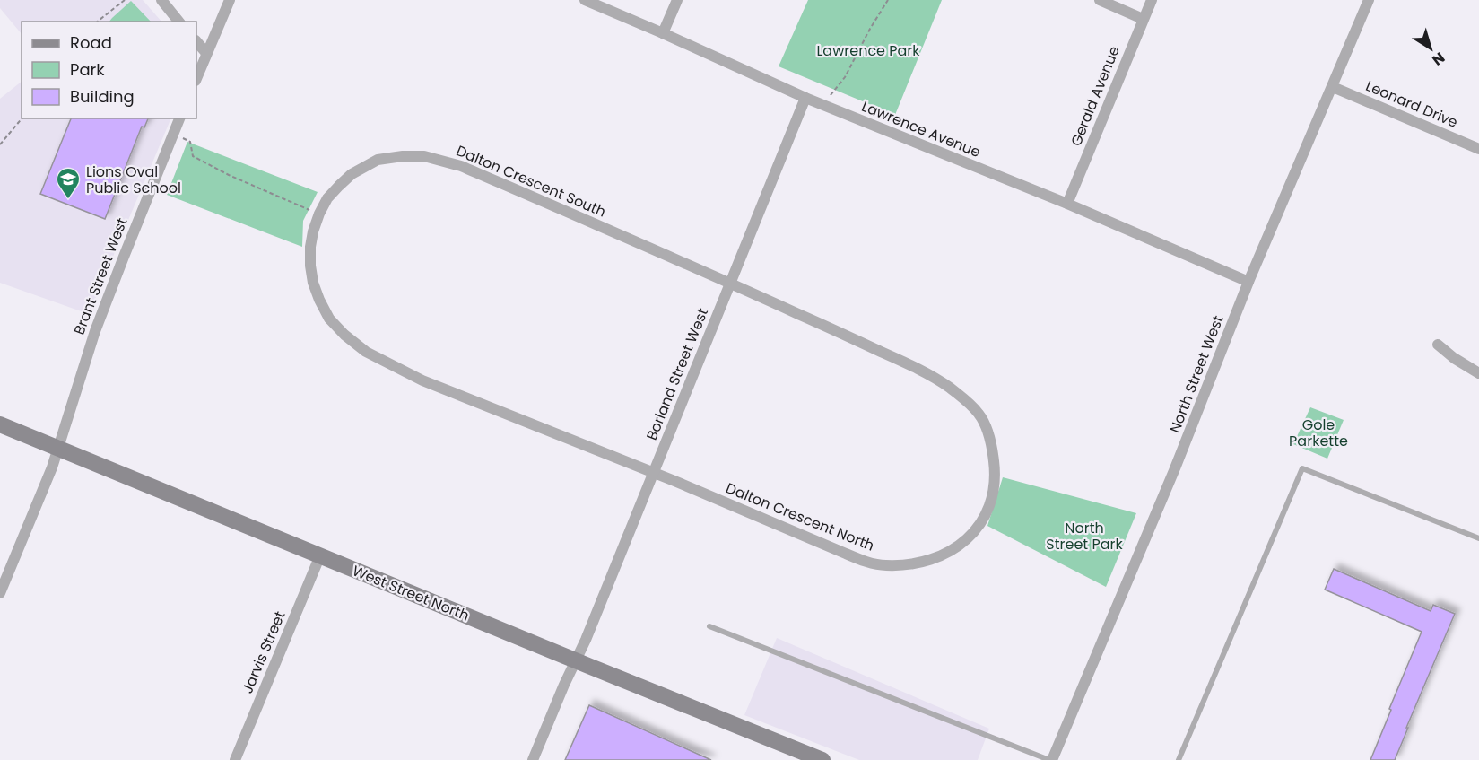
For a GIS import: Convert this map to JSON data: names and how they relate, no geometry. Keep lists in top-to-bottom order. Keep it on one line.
{"streets":{"main road":["West Street North"],"street":["Gerald Avenue","Leonard Drive","Lawrence Avenue","Dalton Crescent South","Brant Street West","Borland Street West","North Street West","Dalton Crescent North","Jarvis Street"]},"crossings":[["Gerald Avenue","Lawrence Avenue"],["Leonard Drive","North Street West"],["Lawrence Avenue","Borland Street West"],["Lawrence Avenue","North Street West"],["Dalton Crescent South","Borland Street West"],["Dalton Crescent South","Dalton Crescent North"],["Brant Street West","West Street North"],["Borland Street West","Dalton Crescent North"],["Borland Street West","West Street North"],["West Street North","Jarvis Street"]],"parks":["Lawrence Park","Gole Parkette","North Street Park"],"places":{"school or university":["Lions Oval Public School"]},"legend":["Road","Park","Building"],"north":"bottom right"}
